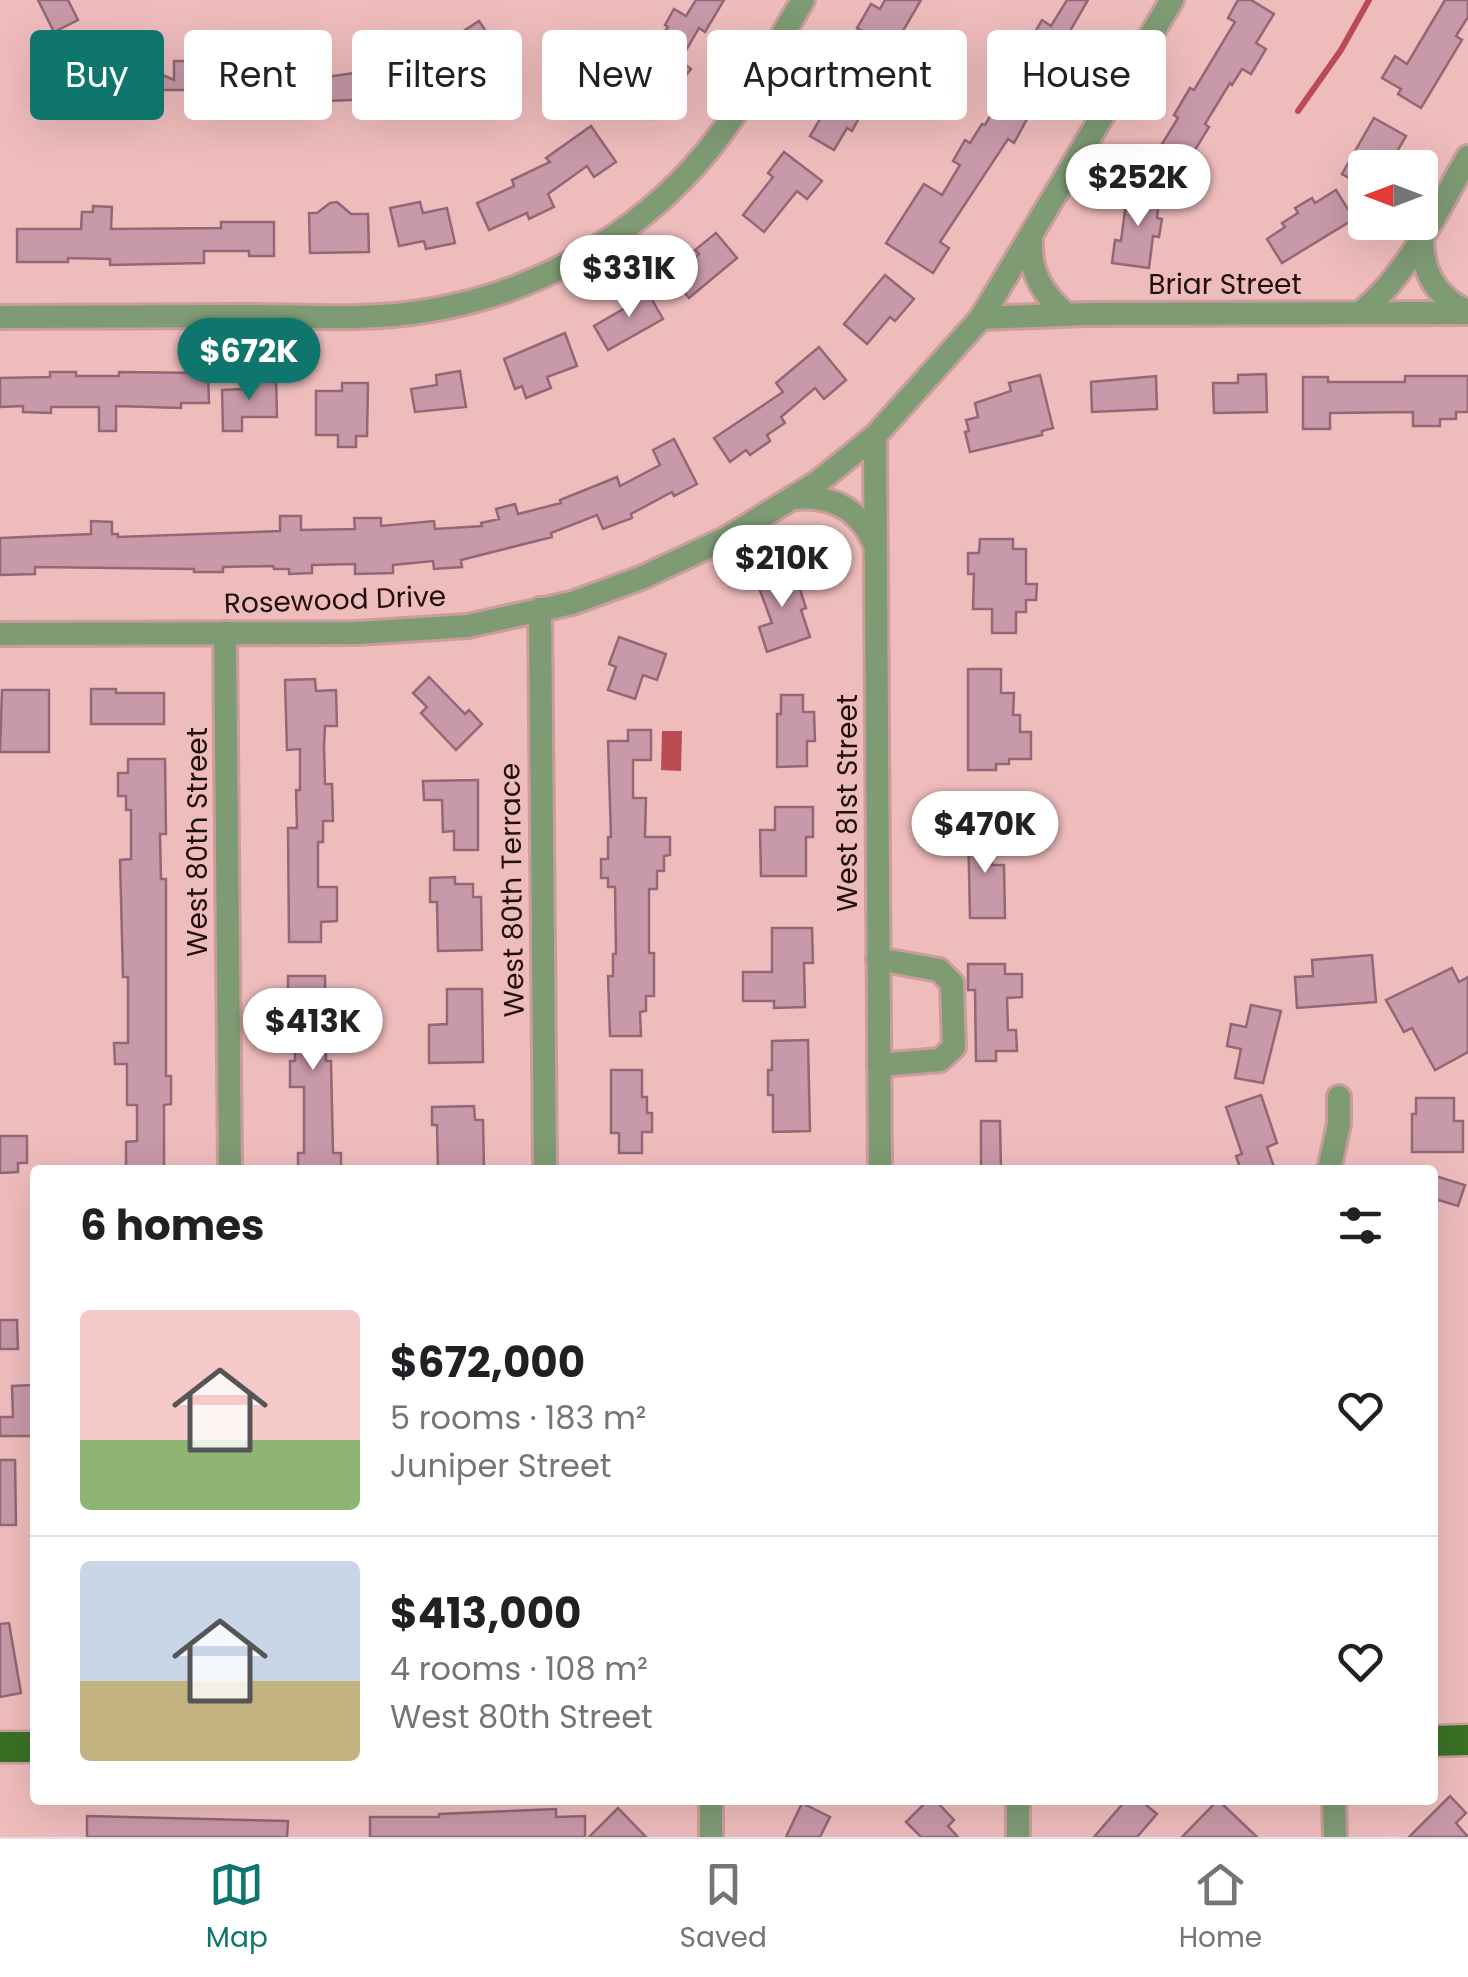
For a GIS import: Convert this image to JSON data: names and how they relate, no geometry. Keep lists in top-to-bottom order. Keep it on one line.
{"streets":{"street":["Briar Street","Rosewood Drive","West 81st Street","West 80th Street","West 80th Terrace"]},"crossings":[["Briar Street","Rosewood Drive"],["Rosewood Drive","West 81st Street"],["Rosewood Drive","West 80th Street"],["Rosewood Drive","West 80th Terrace"]],"north":"left","page":{"chip":["Buy","Rent","Filters","New","Apartment","House"],"price":["$252K","$331K","$672K","$210K","$470K","$413K"],"heading":"6 homes","list":[{"name":"$672,000","note":"5 rooms · 183 m² · Juniper Street"},{"name":"$413,000","note":"4 rooms · 108 m² · West 80th Street"}],"tabs":["Map","Saved","Home"]}}
